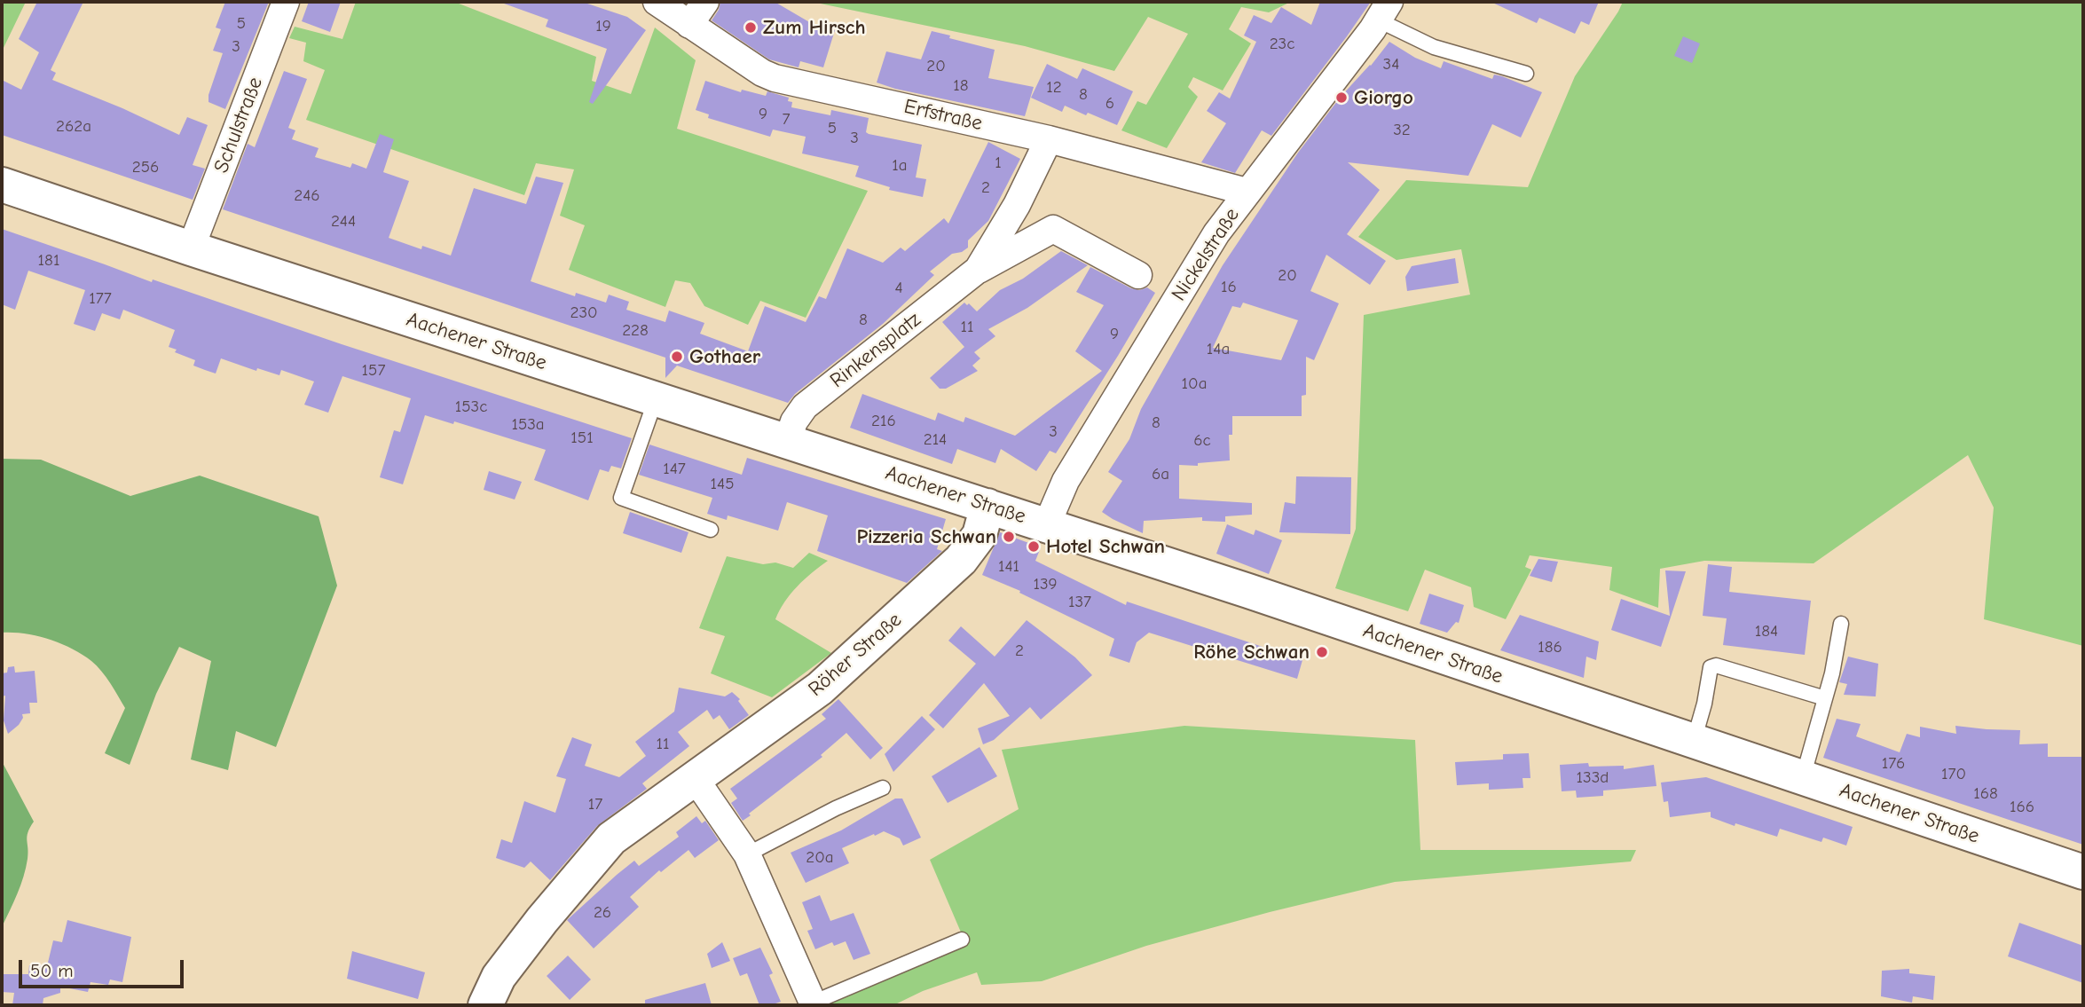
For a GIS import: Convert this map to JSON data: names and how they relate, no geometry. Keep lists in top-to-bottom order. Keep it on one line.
{"streets":{"main road":["Aachener Straße","Röher Straße"],"street":["Erfstraße","Schulstraße","Nickelstraße","Rinkensplatz"]},"crossings":[["Erfstraße","Nickelstraße"],["Erfstraße","Rinkensplatz"],["Schulstraße","Aachener Straße"],["Nickelstraße","Aachener Straße"],["Aachener Straße","Rinkensplatz"],["Aachener Straße","Röher Straße"]],"places":["Zum Hirsch","Giorgo","Gothaer","Pizzeria Schwan","Hotel Schwan","Röhe Schwan"],"house_numbers":["5","19","23c","3","34","20","18","12","8","6","9","7","262a","5","32","3","1","1a","256","2","246","244","181","20","16","4","177","230","8","11","228","9","14a","157","10a","153c","216","8","153a","3","151","214","6c","147","6a","145","141","139","137","184","186","2","11","176","170","133d","168","17","166","20a","26"],"scale_bar":"50 m"}
